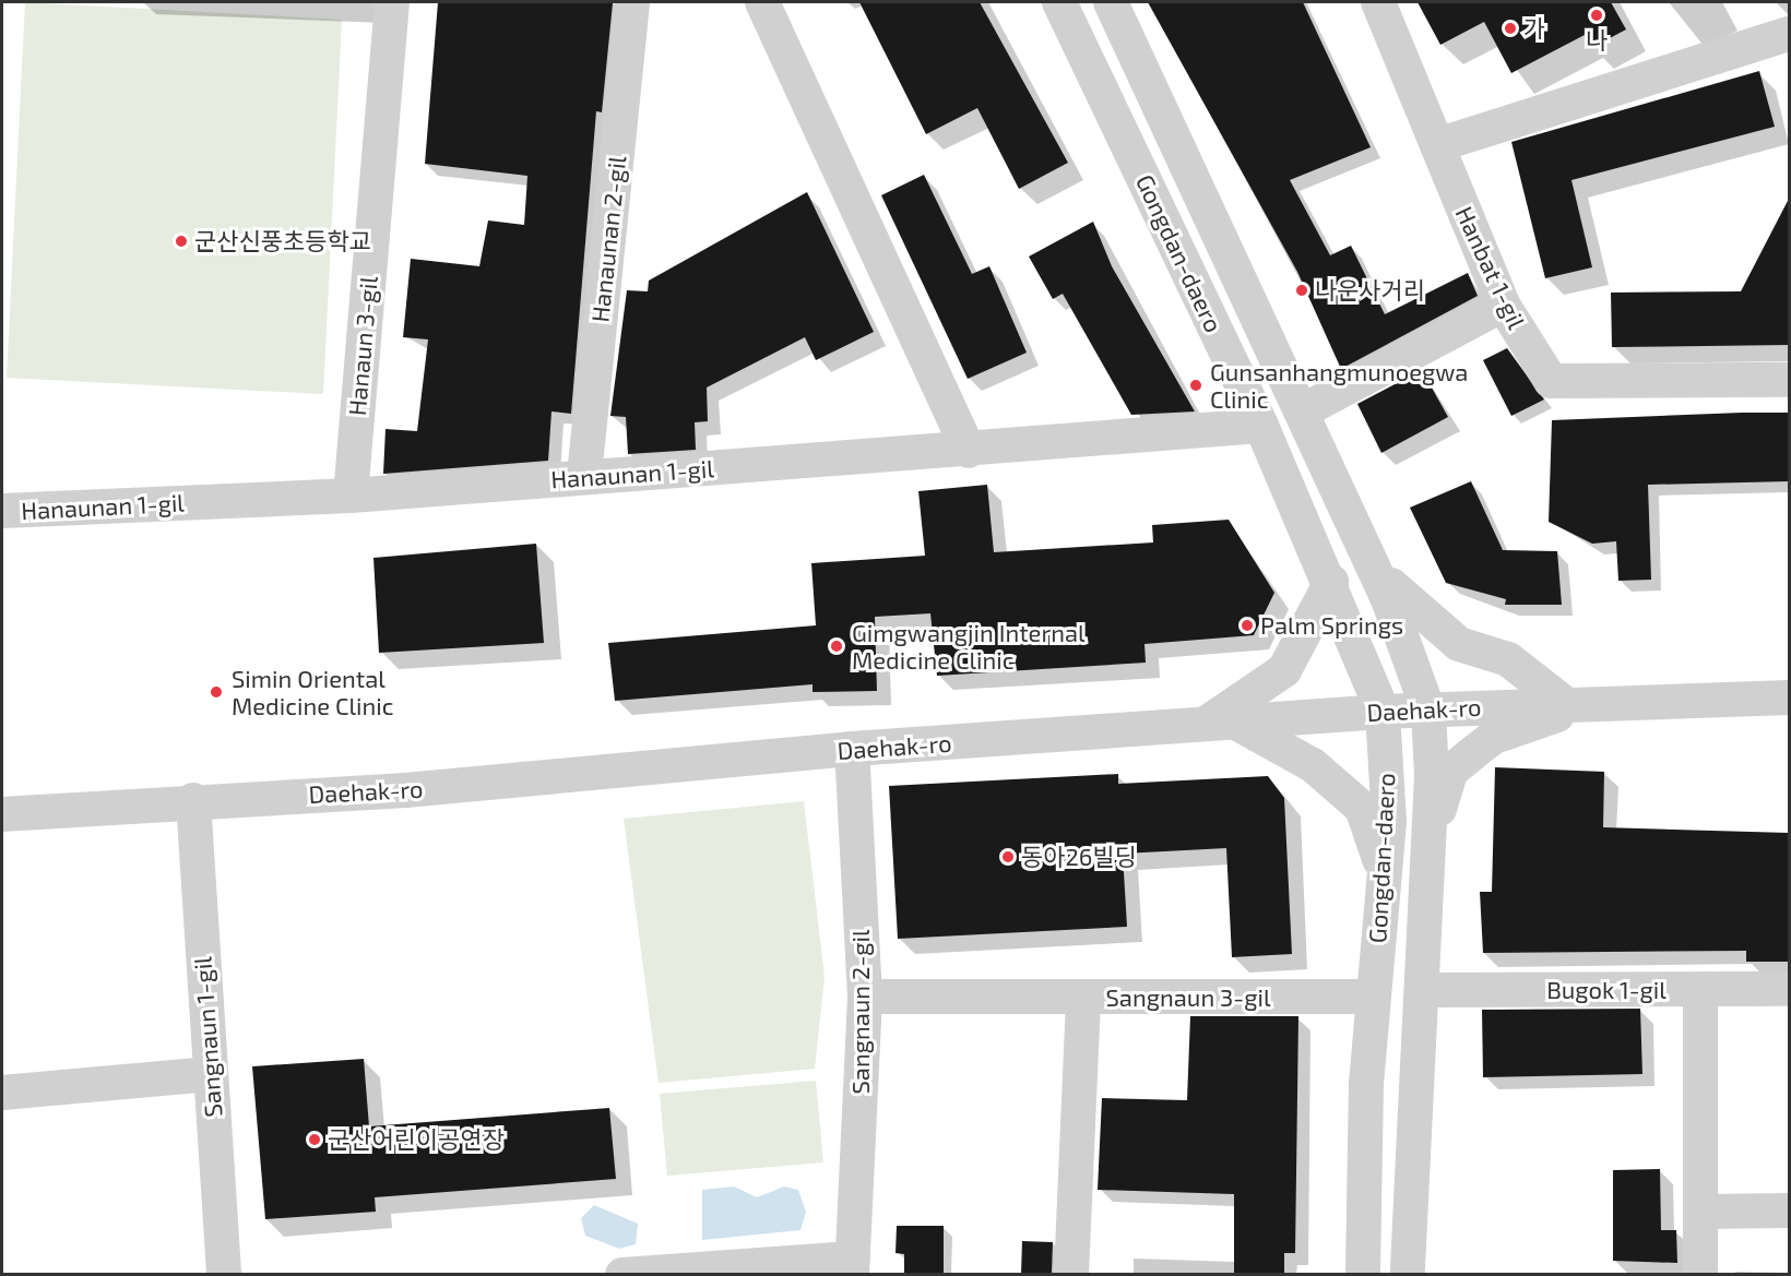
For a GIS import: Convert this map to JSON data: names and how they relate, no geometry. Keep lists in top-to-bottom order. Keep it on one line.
{"streets":{"street":["Hanaunan 2-gil","Gongdan-daero","Hanbat 1-gil","Hanaun 3-gil","Hanaunan 1-gil","Daehak-ro","Bugok 1-gil","Sangnaun 3-gil","Sangnaun 2-gil","Sangnaun 1-gil"]},"crossings":[["Hanaunan 2-gil","Hanaunan 1-gil"],["Gongdan-daero","Hanaunan 1-gil"],["Gongdan-daero","Daehak-ro"],["Gongdan-daero","Bugok 1-gil"],["Gongdan-daero","Sangnaun 3-gil"],["Hanaun 3-gil","Hanaunan 1-gil"],["Daehak-ro","Sangnaun 2-gil"],["Daehak-ro","Sangnaun 1-gil"]],"places":["나","가","군산신풍초등학교","나운사거리","Gunsanhangmunoegwa Clinic","Palm Springs","Gimgwangjin Internal Medicine Clinic","Simin Oriental Medicine Clinic","동아26빌딩","군산어린이공연장"]}
